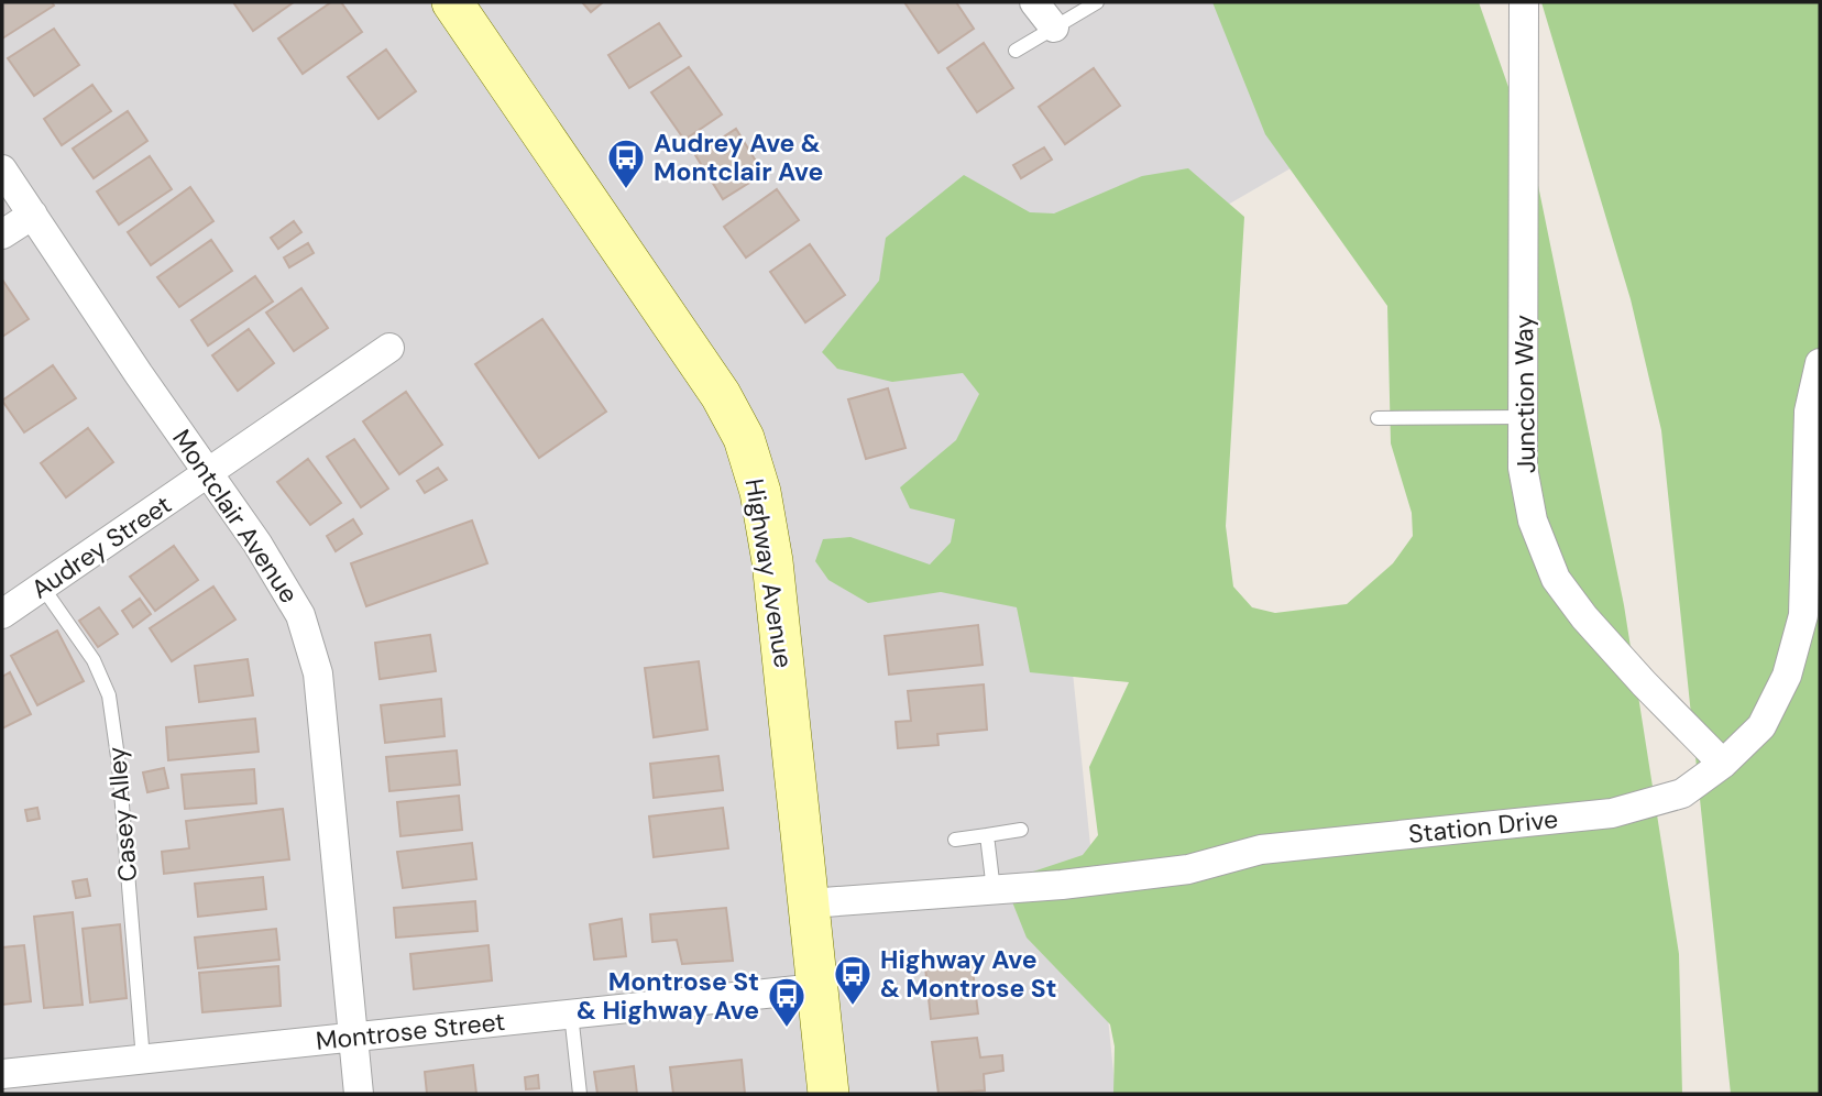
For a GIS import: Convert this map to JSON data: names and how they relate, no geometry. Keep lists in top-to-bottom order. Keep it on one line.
{"streets":{"main road":["Highway Avenue"],"street":["Junction Way","Montclair Avenue","Audrey Street","Station Drive","Montrose Street"],"lane":["Casey Alley"]},"crossings":[["Junction Way","Station Drive"],["Montclair Avenue","Audrey Street"],["Montclair Avenue","Montrose Street"],["Audrey Street","Casey Alley"],["Highway Avenue","Station Drive"],["Highway Avenue","Montrose Street"],["Casey Alley","Montrose Street"]],"places":{"bus stop":["Audrey Ave & Montclair Ave","Highway Ave & Montrose St","Montrose St & Highway Ave"]}}
